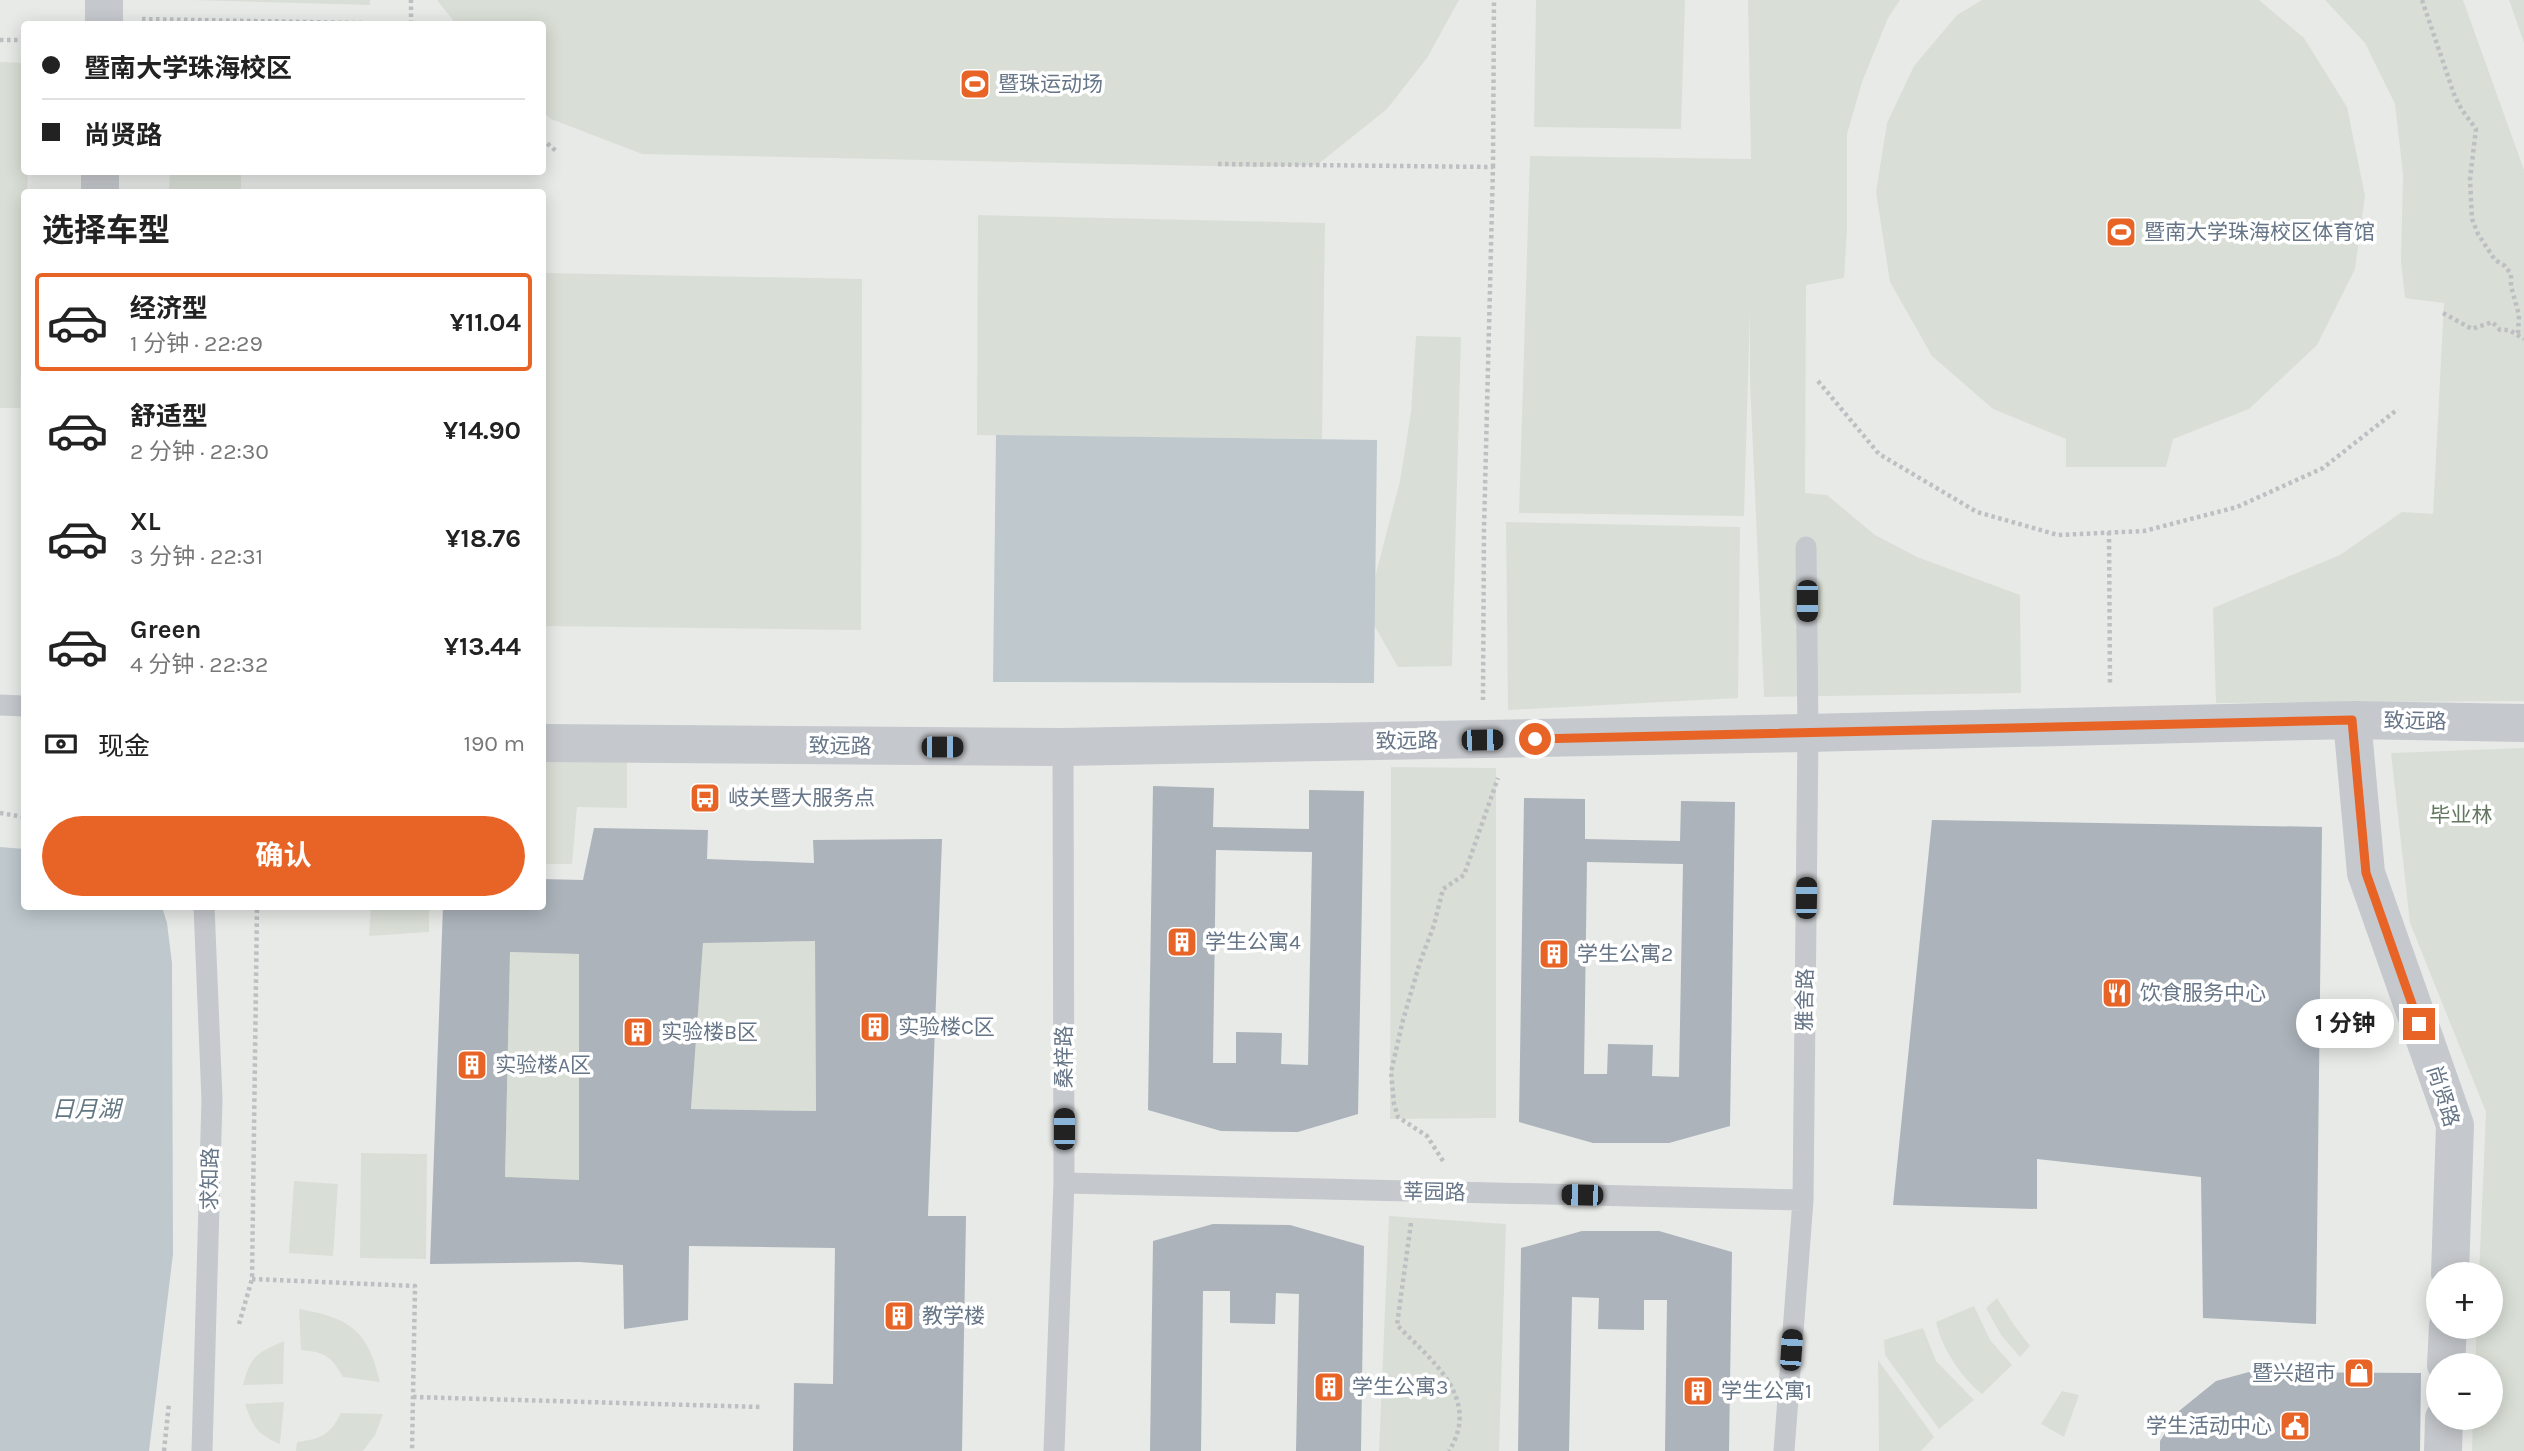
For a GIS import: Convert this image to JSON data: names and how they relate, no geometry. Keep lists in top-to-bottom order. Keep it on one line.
{"streets":{"street":["致远路","尚贤路"],"lane":["雅舍路","桑梓路","求知路","莘园路"]},"crossings":[["致远路","雅舍路"],["致远路","桑梓路"],["致远路","尚贤路"],["雅舍路","莘园路"],["桑梓路","莘园路"]],"water":["日月湖"],"parks":["毕业林"],"places":{"sports":["暨珠运动场","暨南大学珠海校区体育馆"],"bus stop":["岐关暨大服务点"],"building":["学生公寓4","学生公寓2","实验楼C区","实验楼B区","实验楼A区","教学楼","学生公寓3","学生公寓1"],"restaurant":["饮食服务中心"],"shop":["暨兴超市"],"public building":["学生活动中心"]},"page":{"banner":["暨南大学珠海校区","尚贤路"],"heading":"选择车型","list":[{"name":"经济型","note":"1 分钟 · 22:29","value":"¥11.04"},{"name":"舒适型","note":"2 分钟 · 22:30","value":"¥14.90"},{"name":"XL","note":"3 分钟 · 22:31","value":"¥18.76"},{"name":"Green","note":"4 分钟 · 22:32","value":"¥13.44"}],"pay":["现金","190 m"],"buttons":"确认","bubble":"1 分钟","map_buttons":["+","−"]}}
